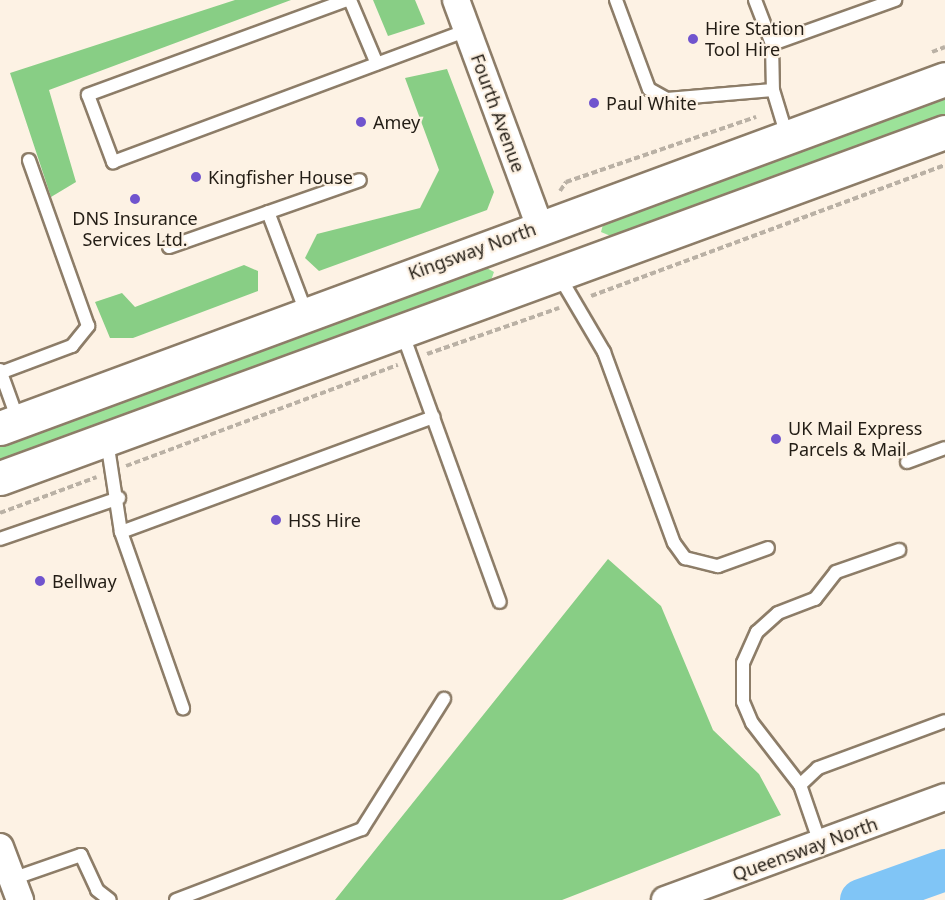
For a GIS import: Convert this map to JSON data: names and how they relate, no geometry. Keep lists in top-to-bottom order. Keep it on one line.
{"streets":{"street":["Fourth Avenue","Kingsway North","Queensway North"]},"crossings":[["Fourth Avenue","Kingsway North"]],"places":["Hire Station Tool Hire","Paul White","Amey","Kingfisher House","DNS Insurance Services Ltd.","UK Mail Express Parcels & Mail","HSS Hire","Bellway"]}
